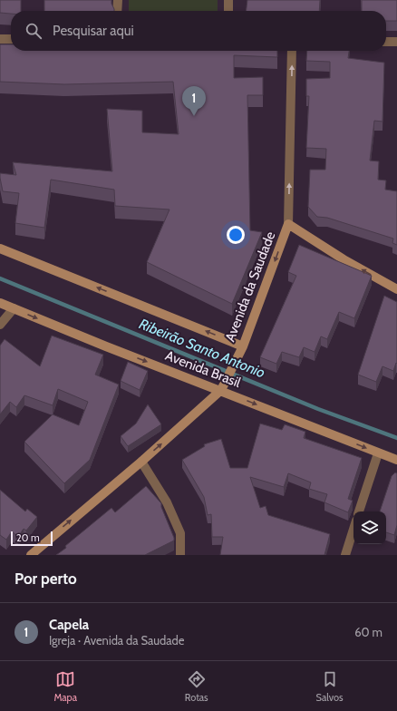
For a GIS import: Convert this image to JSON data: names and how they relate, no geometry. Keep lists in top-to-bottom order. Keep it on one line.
{"streets":{"main road":["Avenida da Saudade","Avenida Brasil"]},"crossings":[["Avenida da Saudade","Avenida Brasil"]],"water":["Ribeirão Santo Antonio"],"scale_bar":"20 m","page":{"search":"Pesquisar aqui","pins":"1","scale":"20 m","heading":"Por perto","list":[{"mark":"1","name":"Capela","note":"Igreja · Avenida da Saudade","value":"60 m"}],"nav":["Mapa","Rotas","Salvos"]}}
